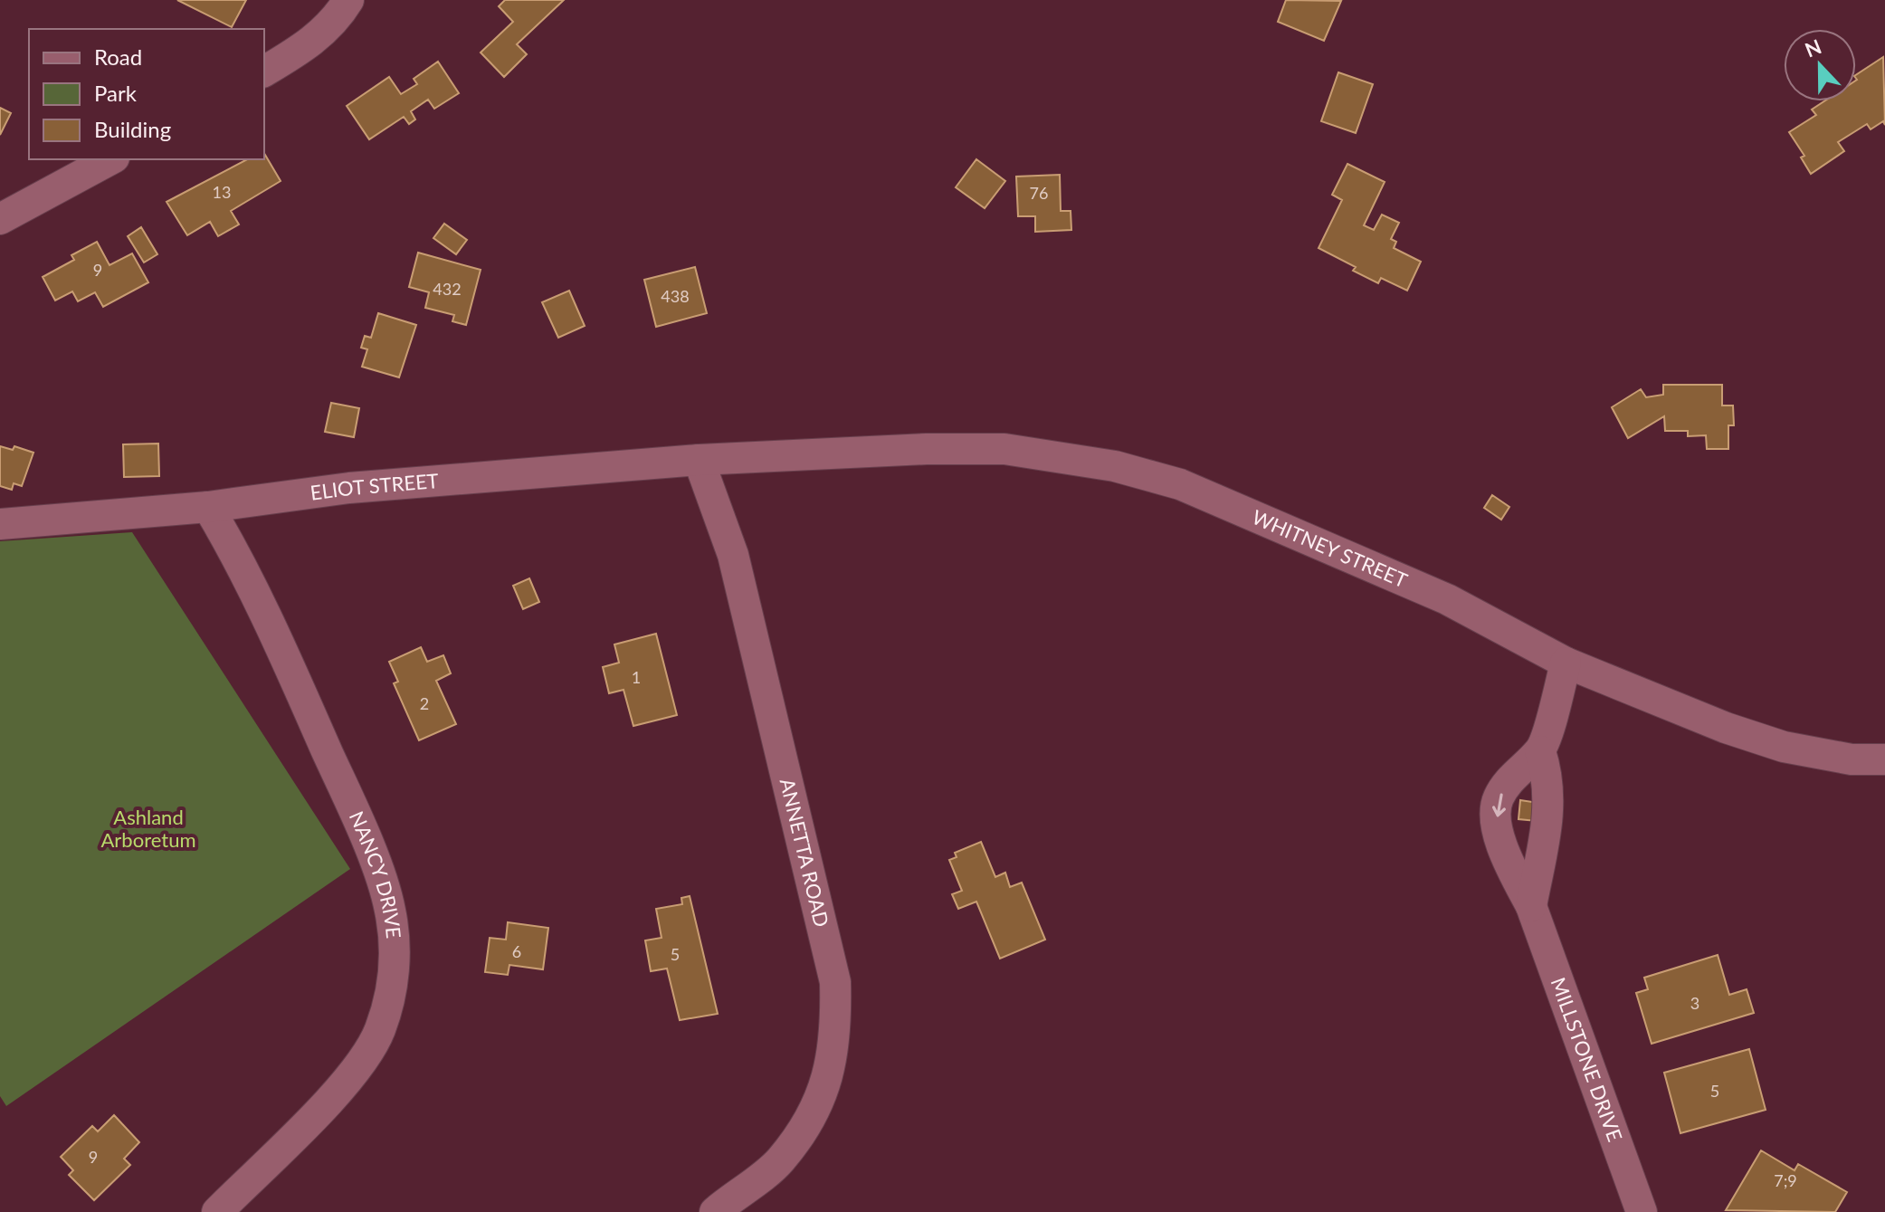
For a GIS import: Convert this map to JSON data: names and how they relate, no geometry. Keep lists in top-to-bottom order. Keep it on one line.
{"streets":{"street":["ELIOT STREET","WHITNEY STREET","ANNETTA ROAD","NANCY DRIVE","MILLSTONE DRIVE"]},"crossings":[["ELIOT STREET","WHITNEY STREET"],["ELIOT STREET","ANNETTA ROAD"],["ELIOT STREET","NANCY DRIVE"]],"parks":["Ashland Arboretum"],"house_numbers":["13","76","9","432","438","1","2","6","5","3","5","9","7;9"],"legend":["Road","Park","Building"],"north":"top"}
